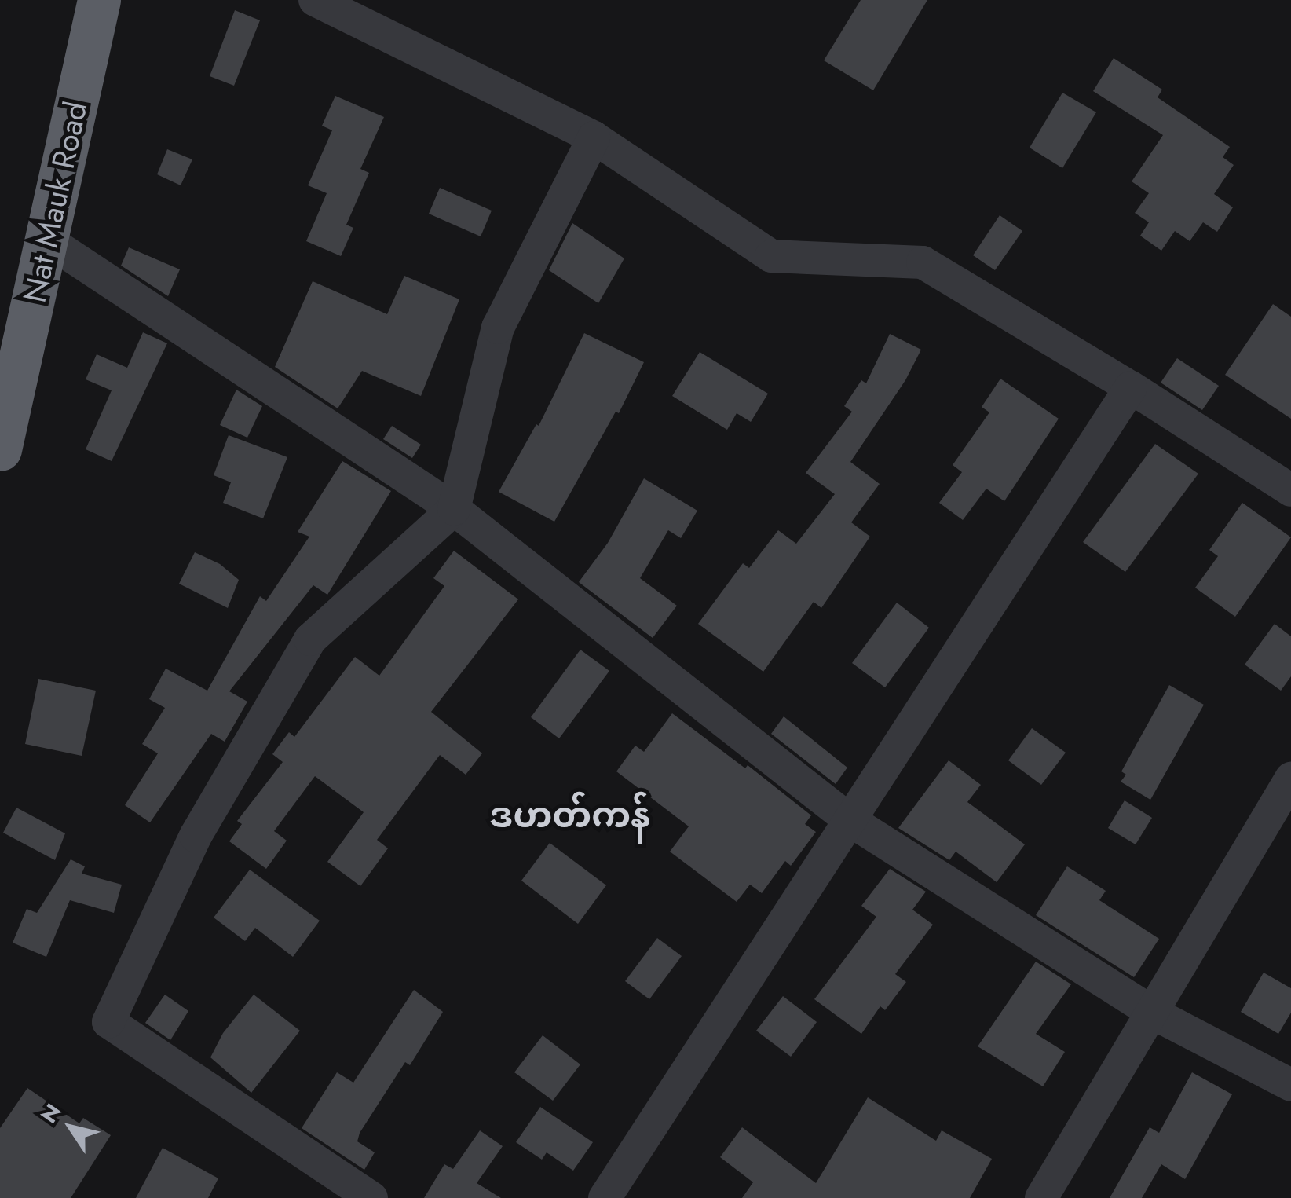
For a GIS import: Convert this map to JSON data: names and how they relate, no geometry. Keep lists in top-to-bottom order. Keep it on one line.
{"streets":{"highway":["Nat Mauk Road"]},"districts":["ဒဟတ်ကန်"],"north":"top left"}
